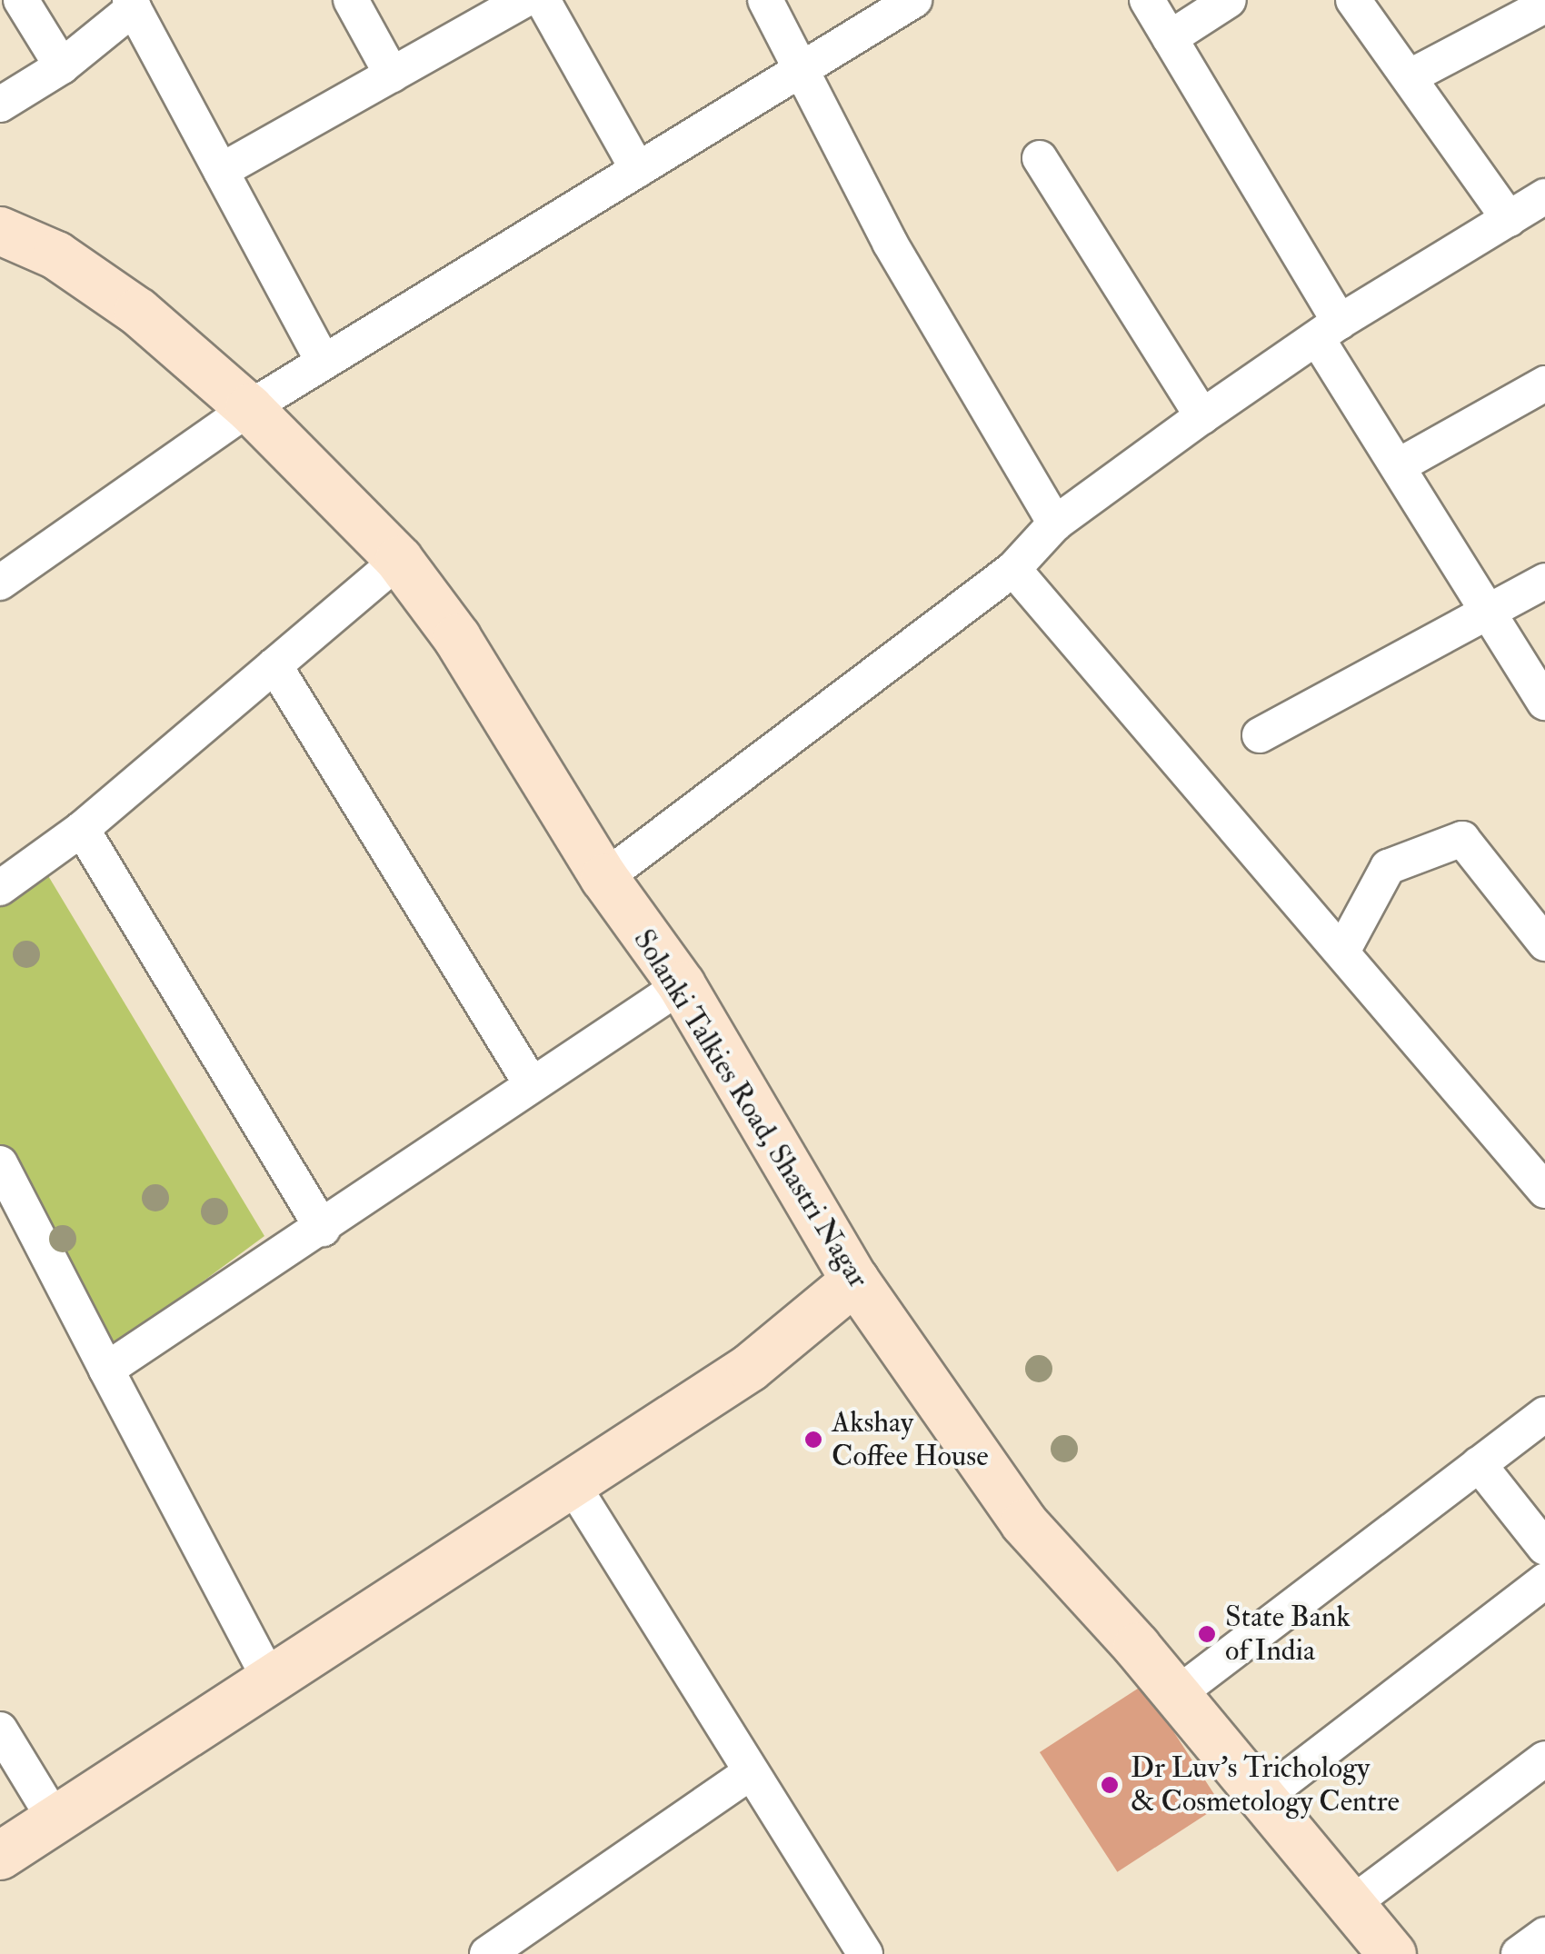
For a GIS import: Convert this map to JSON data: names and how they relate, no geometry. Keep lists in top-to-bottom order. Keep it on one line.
{"streets":{"street":["Solanki Talkies Road, Shastri Nagar"]},"places":["Akshay Coffee House","State Bank of India","Dr Luv's Trichology & Cosmetology Centre"]}
